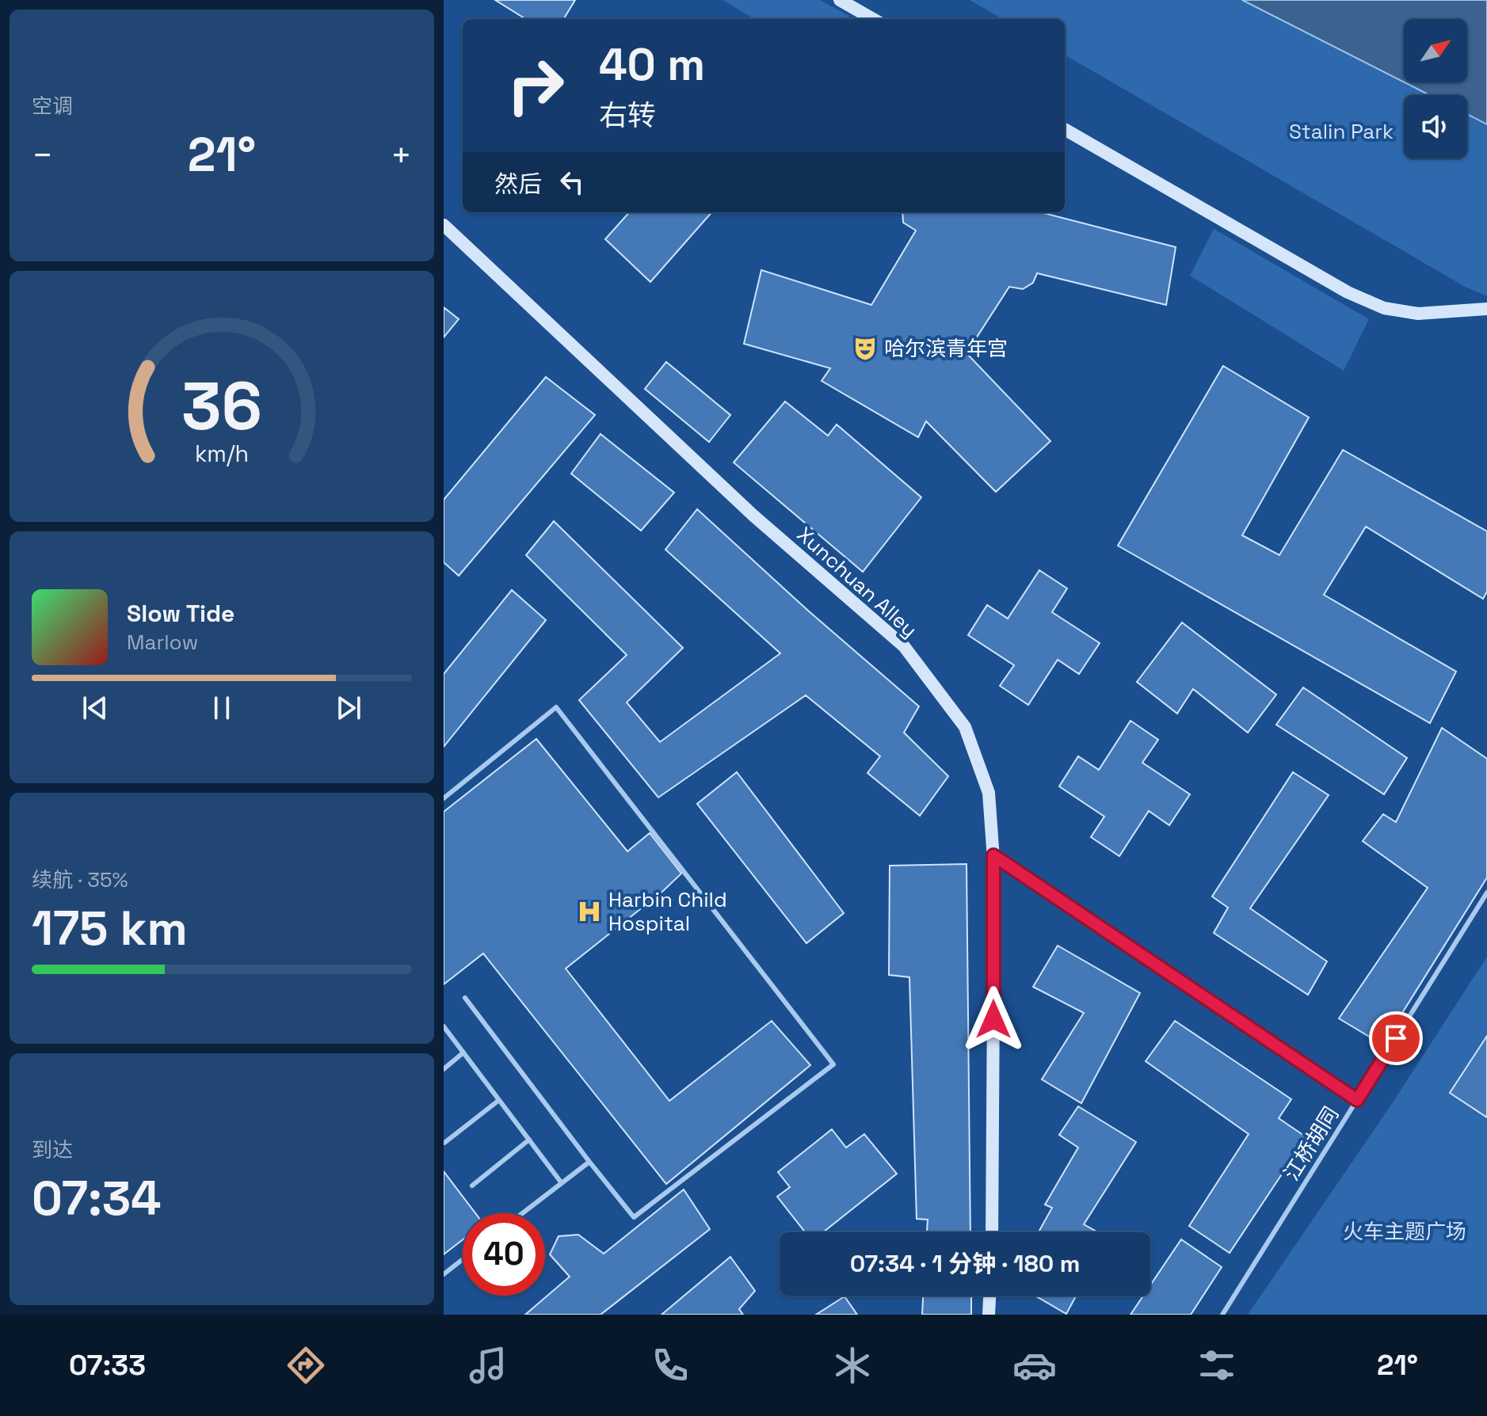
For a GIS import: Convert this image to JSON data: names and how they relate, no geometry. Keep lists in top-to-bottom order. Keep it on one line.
{"streets":{"street":["Xunchuan Alley"],"lane":["江桥胡同"]},"parks":["Stalin Park","火车主题广场"],"places":{"theatre":["哈尔滨青年宫"],"hospital":["Harbin Child Hospital"]},"north":"top right","page":{"tile":["空调",["续航 · 35%","175 km"],["到达","07:34"]],"turn":["40 m","右转"],"heat":["−","21°","+"],"then":"然后","song":["Slow Tide","Marlow"],"limit":"40","trip":"07:34 · 1 分钟 · 180 m","tabs":["07:33","21°"],"gauge":["36","km/h"]}}
